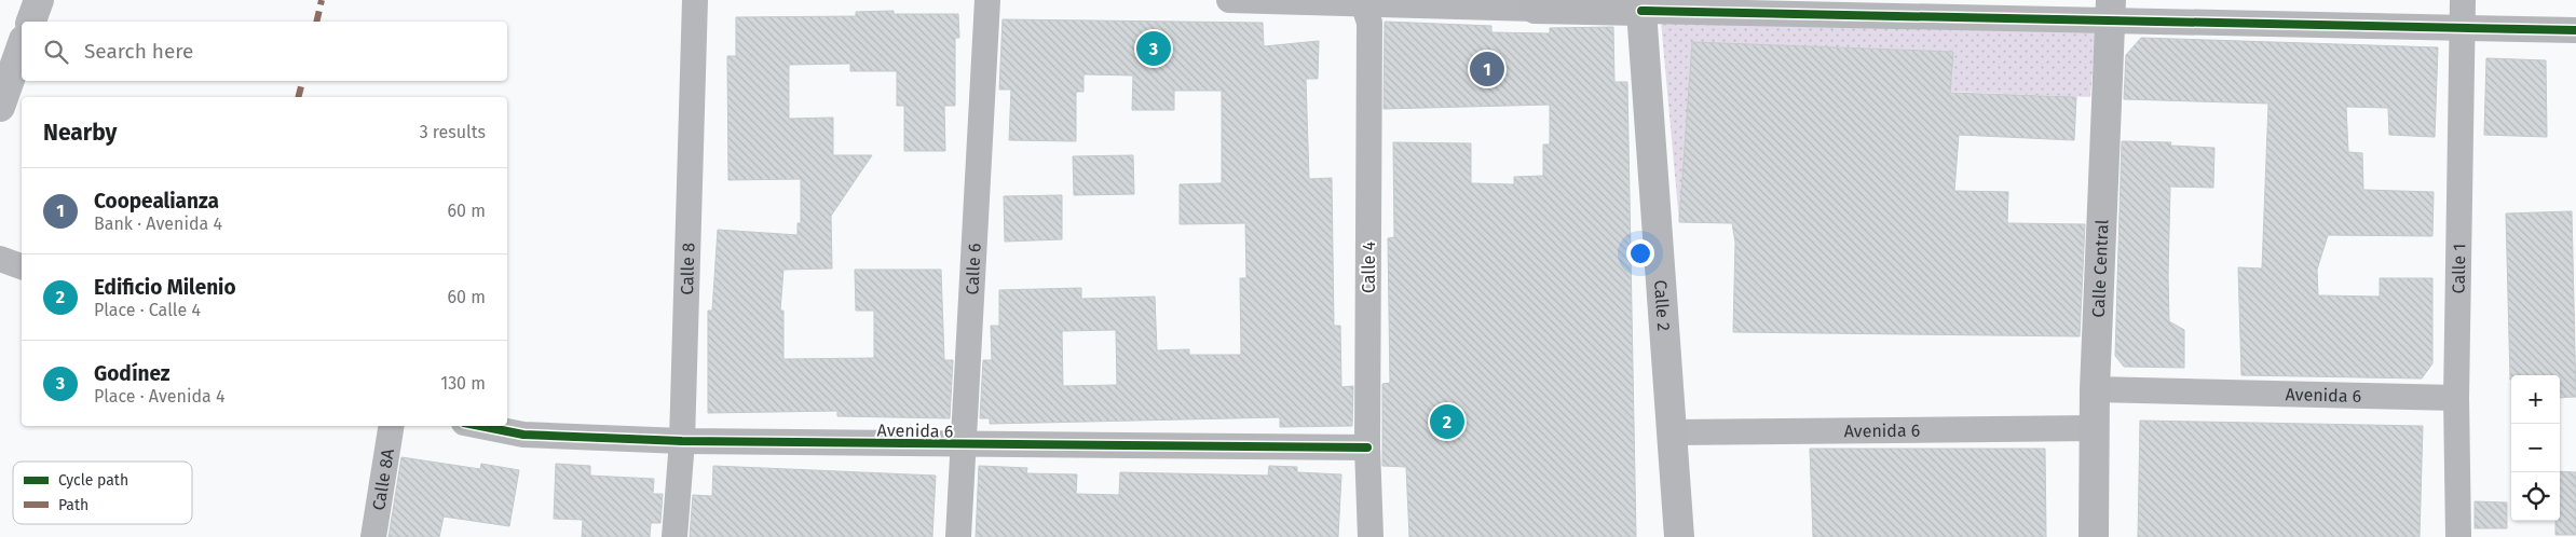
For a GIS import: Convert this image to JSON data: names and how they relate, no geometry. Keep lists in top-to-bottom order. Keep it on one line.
{"streets":{"main road":["Calle Central","Calle 2"],"street":["Calle 4","Calle 8","Calle 6","Calle 1","Avenida 6","Calle 8A"]},"crossings":[["Calle 4","Avenida 6"],["Calle 8","Avenida 6"],["Calle 6","Avenida 6"],["Calle Central","Avenida 6"],["Calle 1","Avenida 6"],["Calle 2","Avenida 6"]],"legend":["Cycle path","Path"],"page":{"search":"Search here","pins":["3","1","2"],"heading":["Nearby","3 results"],"list":[{"mark":"1","name":"Coopealianza","note":"Bank · Avenida 4","value":"60 m"},{"mark":"2","name":"Edificio Milenio","note":"Place · Calle 4","value":"60 m"},{"mark":"3","name":"Godínez","note":"Place · Avenida 4","value":"130 m"}],"map_buttons":["+","−"]}}
